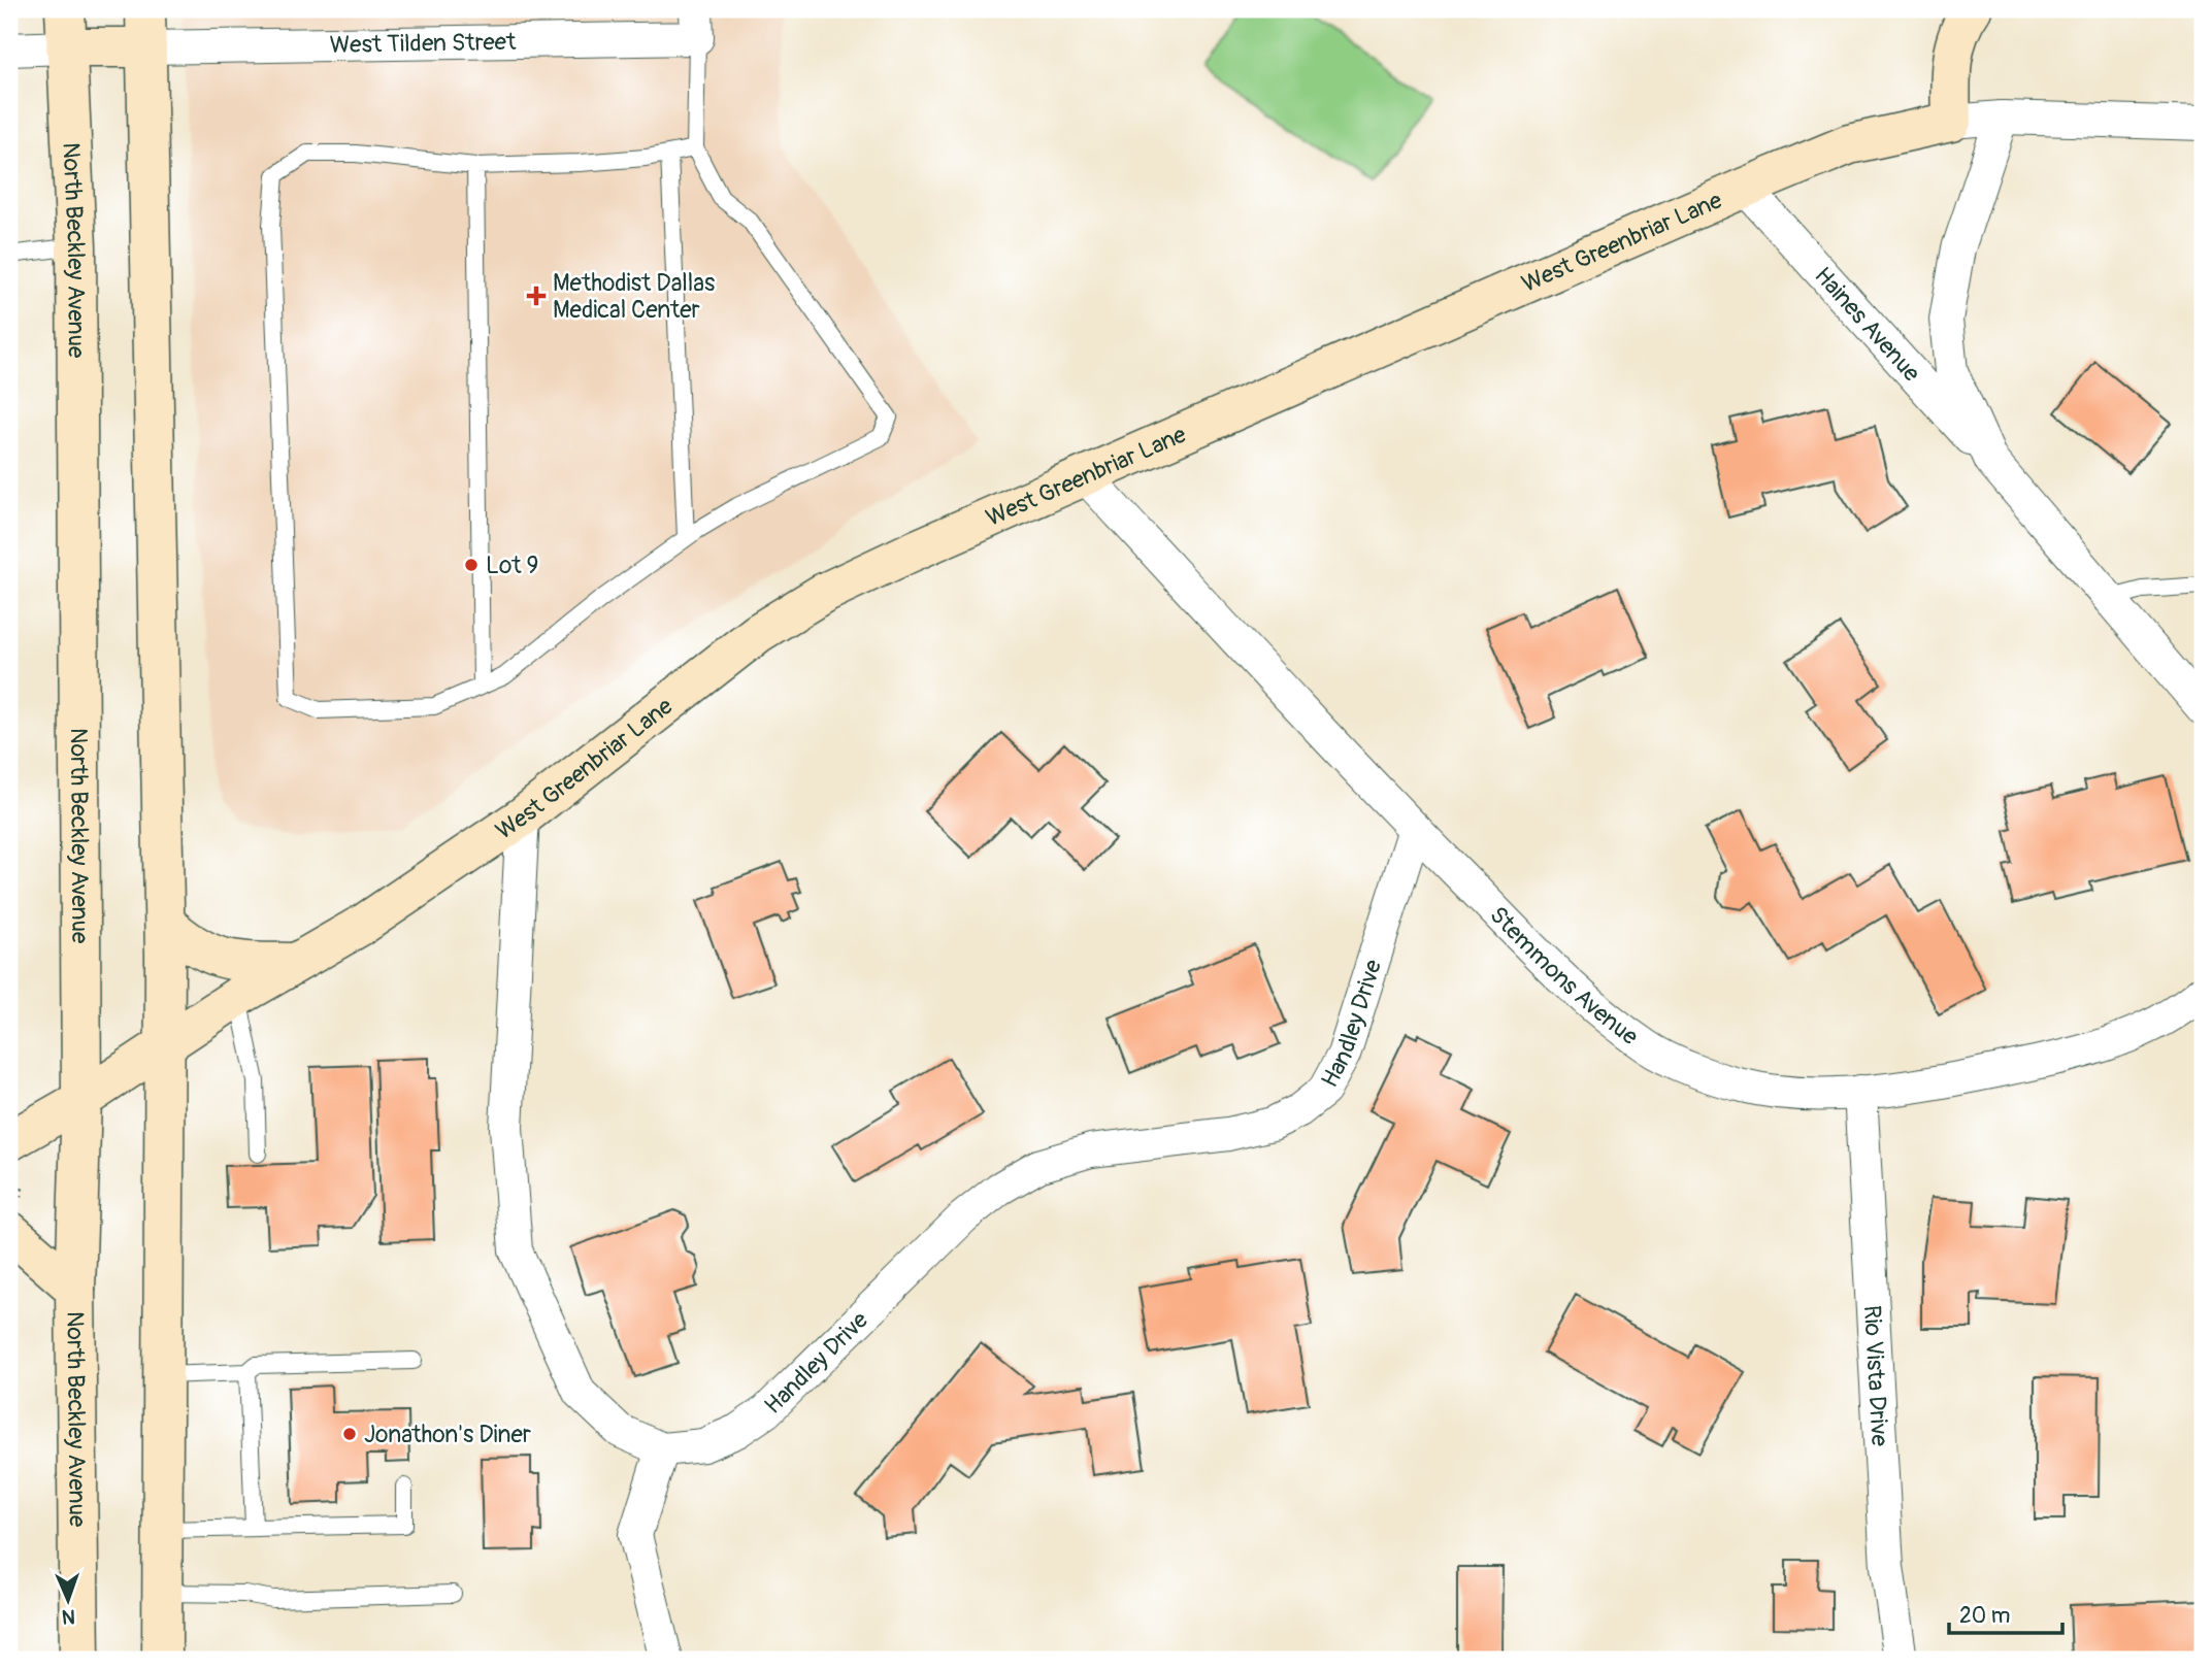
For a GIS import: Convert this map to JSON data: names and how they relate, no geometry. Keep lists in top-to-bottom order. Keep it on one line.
{"streets":{"main road":["West Greenbriar Lane","North Beckley Avenue"],"street":["West Tilden Street","Haines Avenue","Stemmons Avenue","Handley Drive","Rio Vista Drive"]},"crossings":[["West Greenbriar Lane","North Beckley Avenue"],["West Greenbriar Lane","Haines Avenue"],["West Greenbriar Lane","Stemmons Avenue"],["West Greenbriar Lane","Handley Drive"],["Stemmons Avenue","Handley Drive"],["Stemmons Avenue","Rio Vista Drive"]],"places":{"health":["Methodist Dallas Medical Center"],"other":["Lot 9","Jonathon's Diner"]},"scale_bar":"20 m","north":"bottom"}
